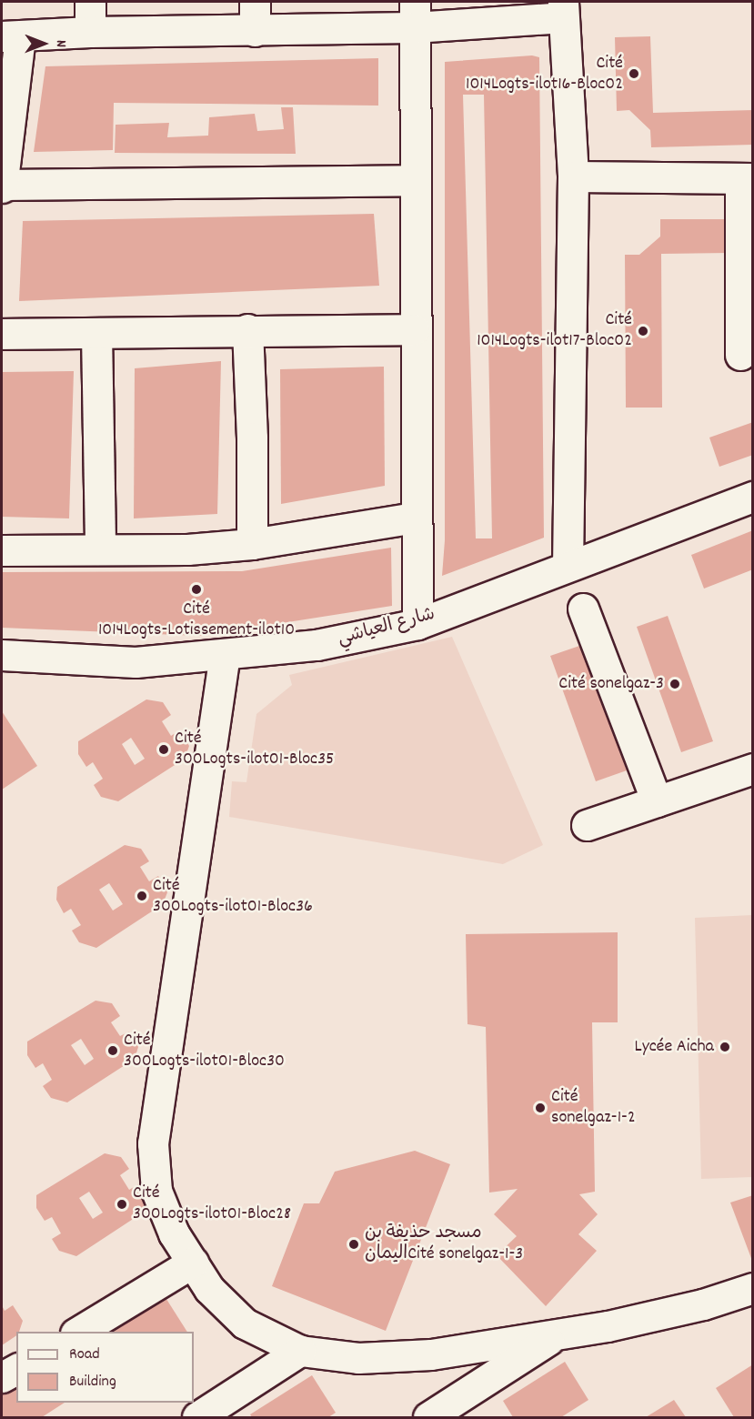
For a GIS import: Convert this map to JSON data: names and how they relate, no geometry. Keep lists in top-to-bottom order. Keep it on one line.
{"streets":{"street":["شارع العياشي"]},"places":["Cité 1014Logts-ilot16-Bloc02","Cité 1014Logts-ilot17-Bloc02","Cité 1014Logts-Lotissement-ilot10","Cité sonelgaz-3","Cité 300Logts-ilot01-Bloc35","Cité 300Logts-ilot01-Bloc36","Lycée Aicha","Cité 300Logts-ilot01-Bloc30","Cité sonelgaz-1-2","Cité 300Logts-ilot01-Bloc28","مسجد حذيفة بن اليمانCité sonelgaz-1-3"],"legend":["Road","Building"],"north":"right"}
